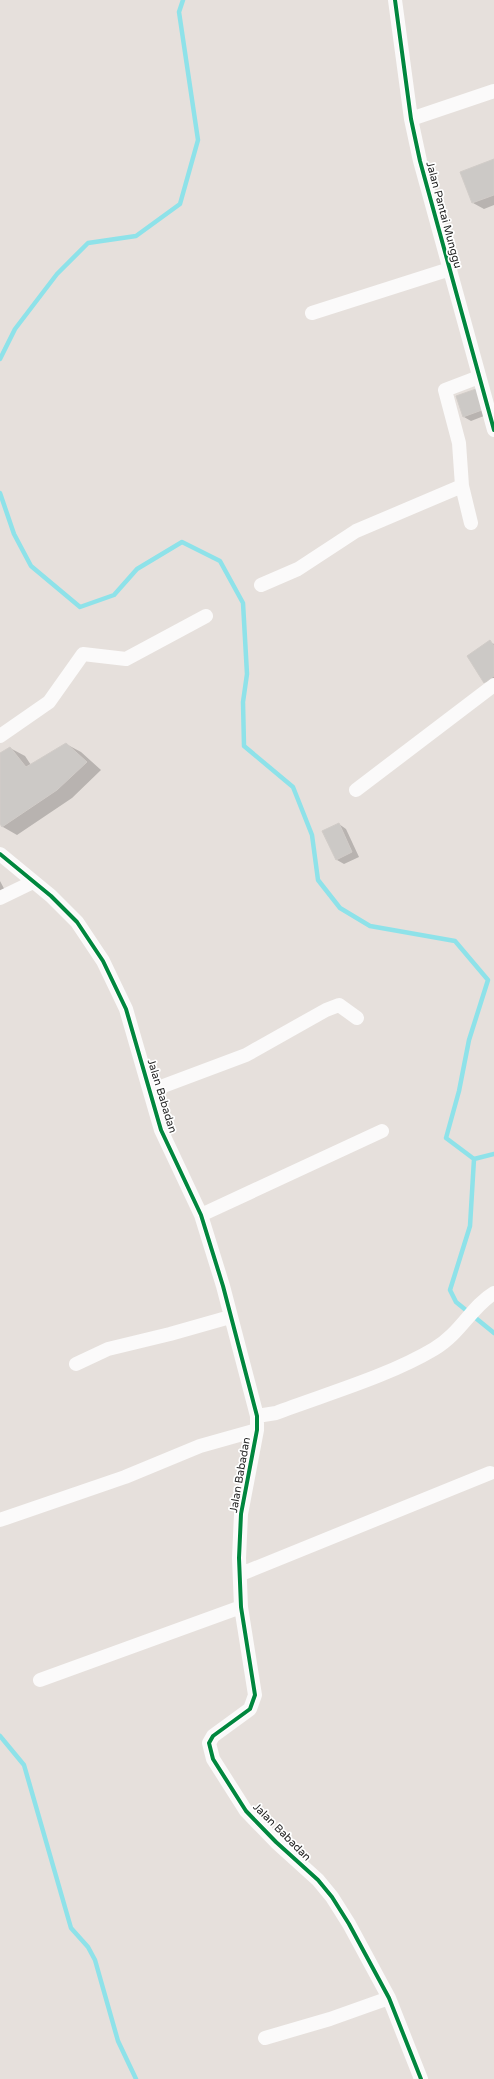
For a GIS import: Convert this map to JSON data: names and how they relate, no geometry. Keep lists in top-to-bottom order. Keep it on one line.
{"streets":{"street":["Jalan Pantai Munggu","Jalan Babadan"]}}
